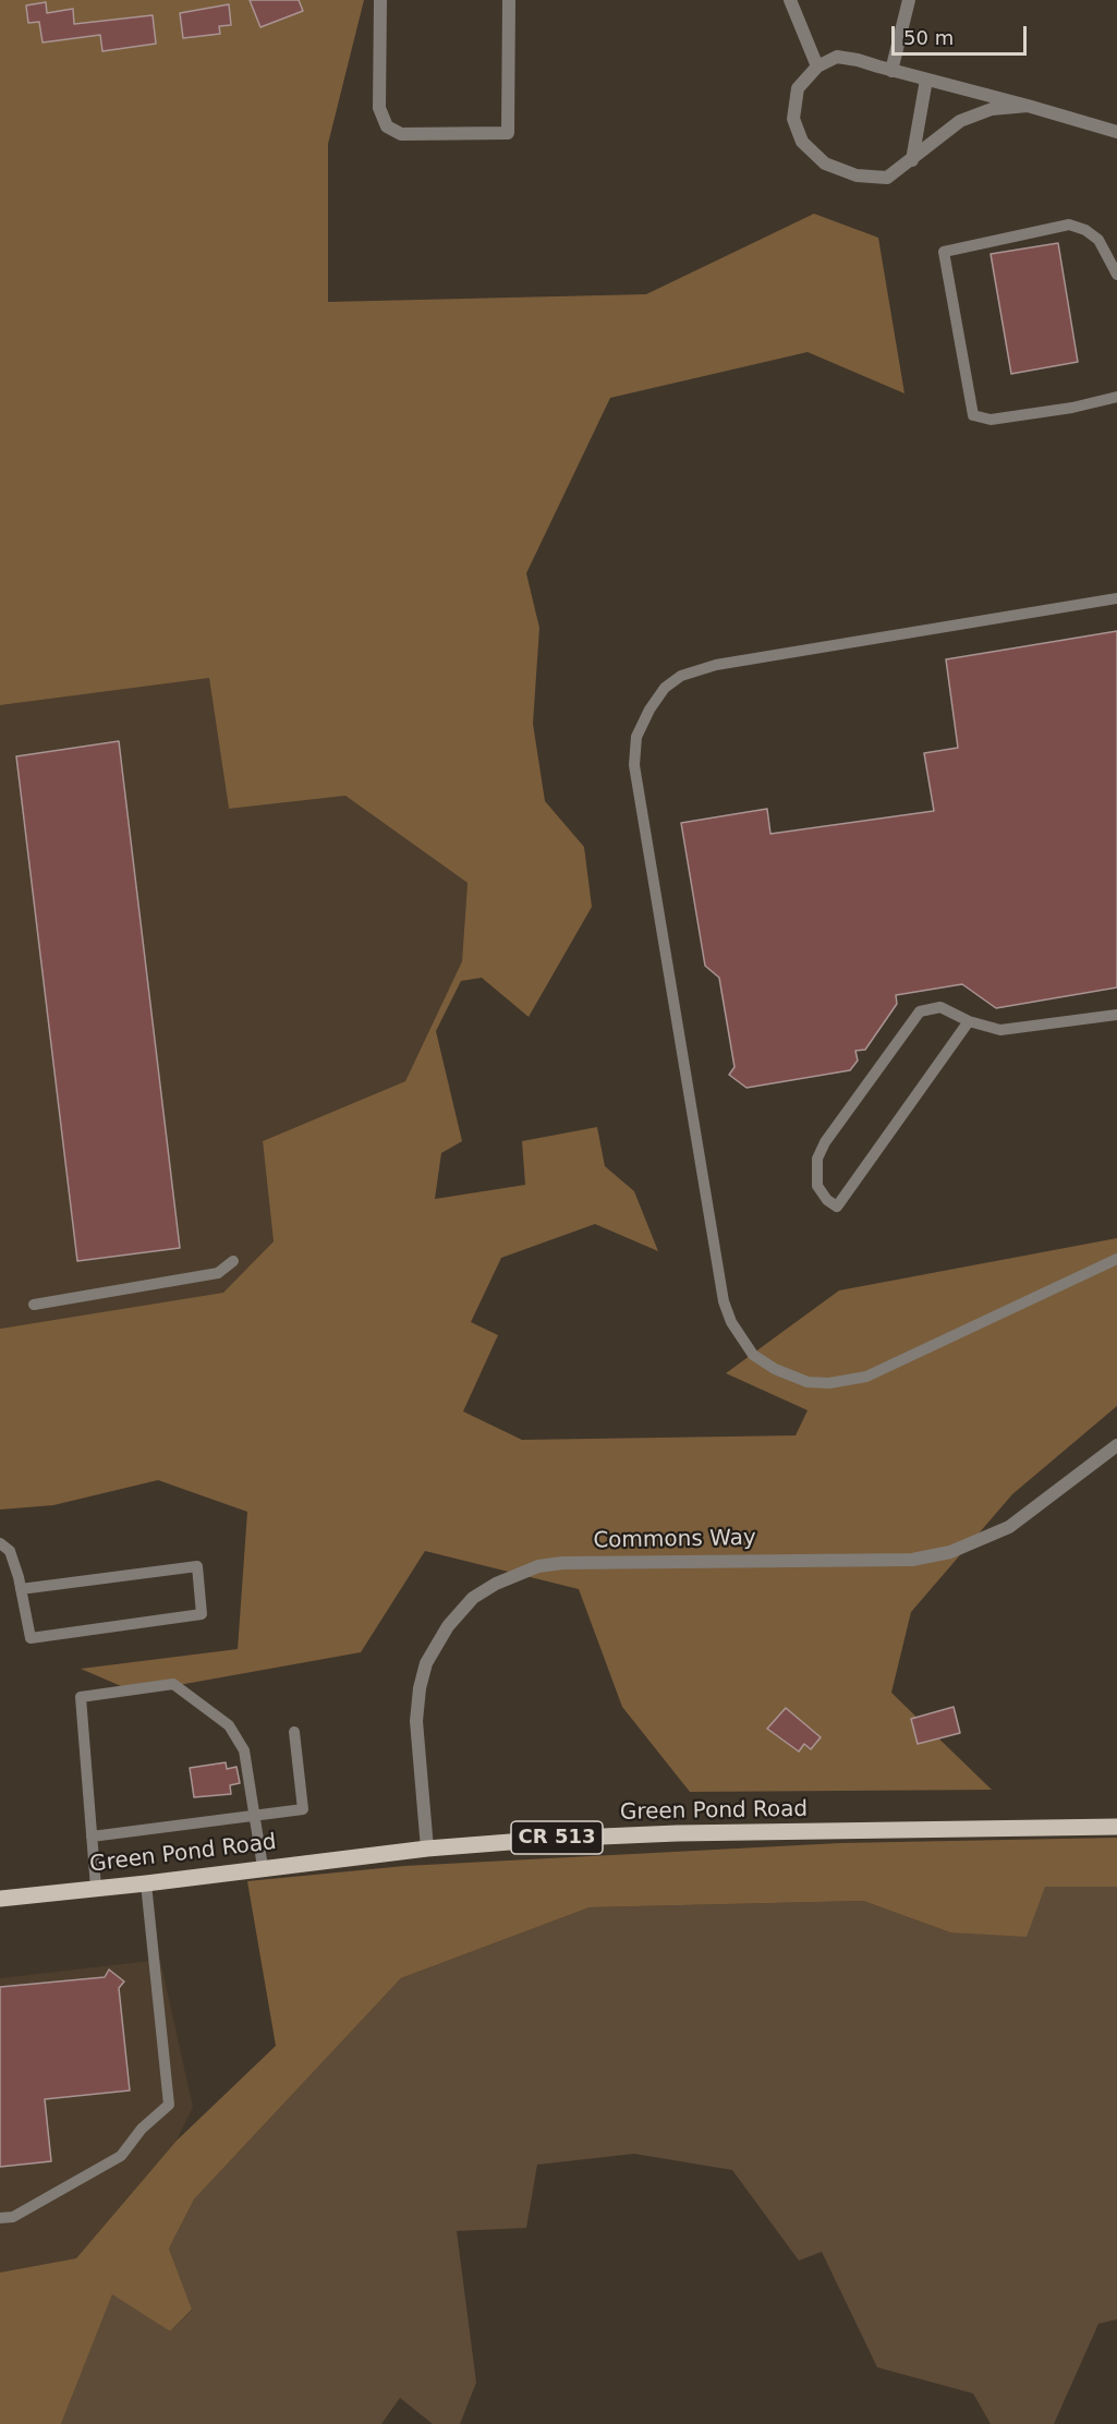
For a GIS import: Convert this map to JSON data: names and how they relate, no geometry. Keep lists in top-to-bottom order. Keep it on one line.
{"streets":{"main road":["Green Pond Road","CR 513"],"street":["Commons Way"]},"crossings":[["Commons Way","Green Pond Road"]],"scale_bar":"50 m"}
